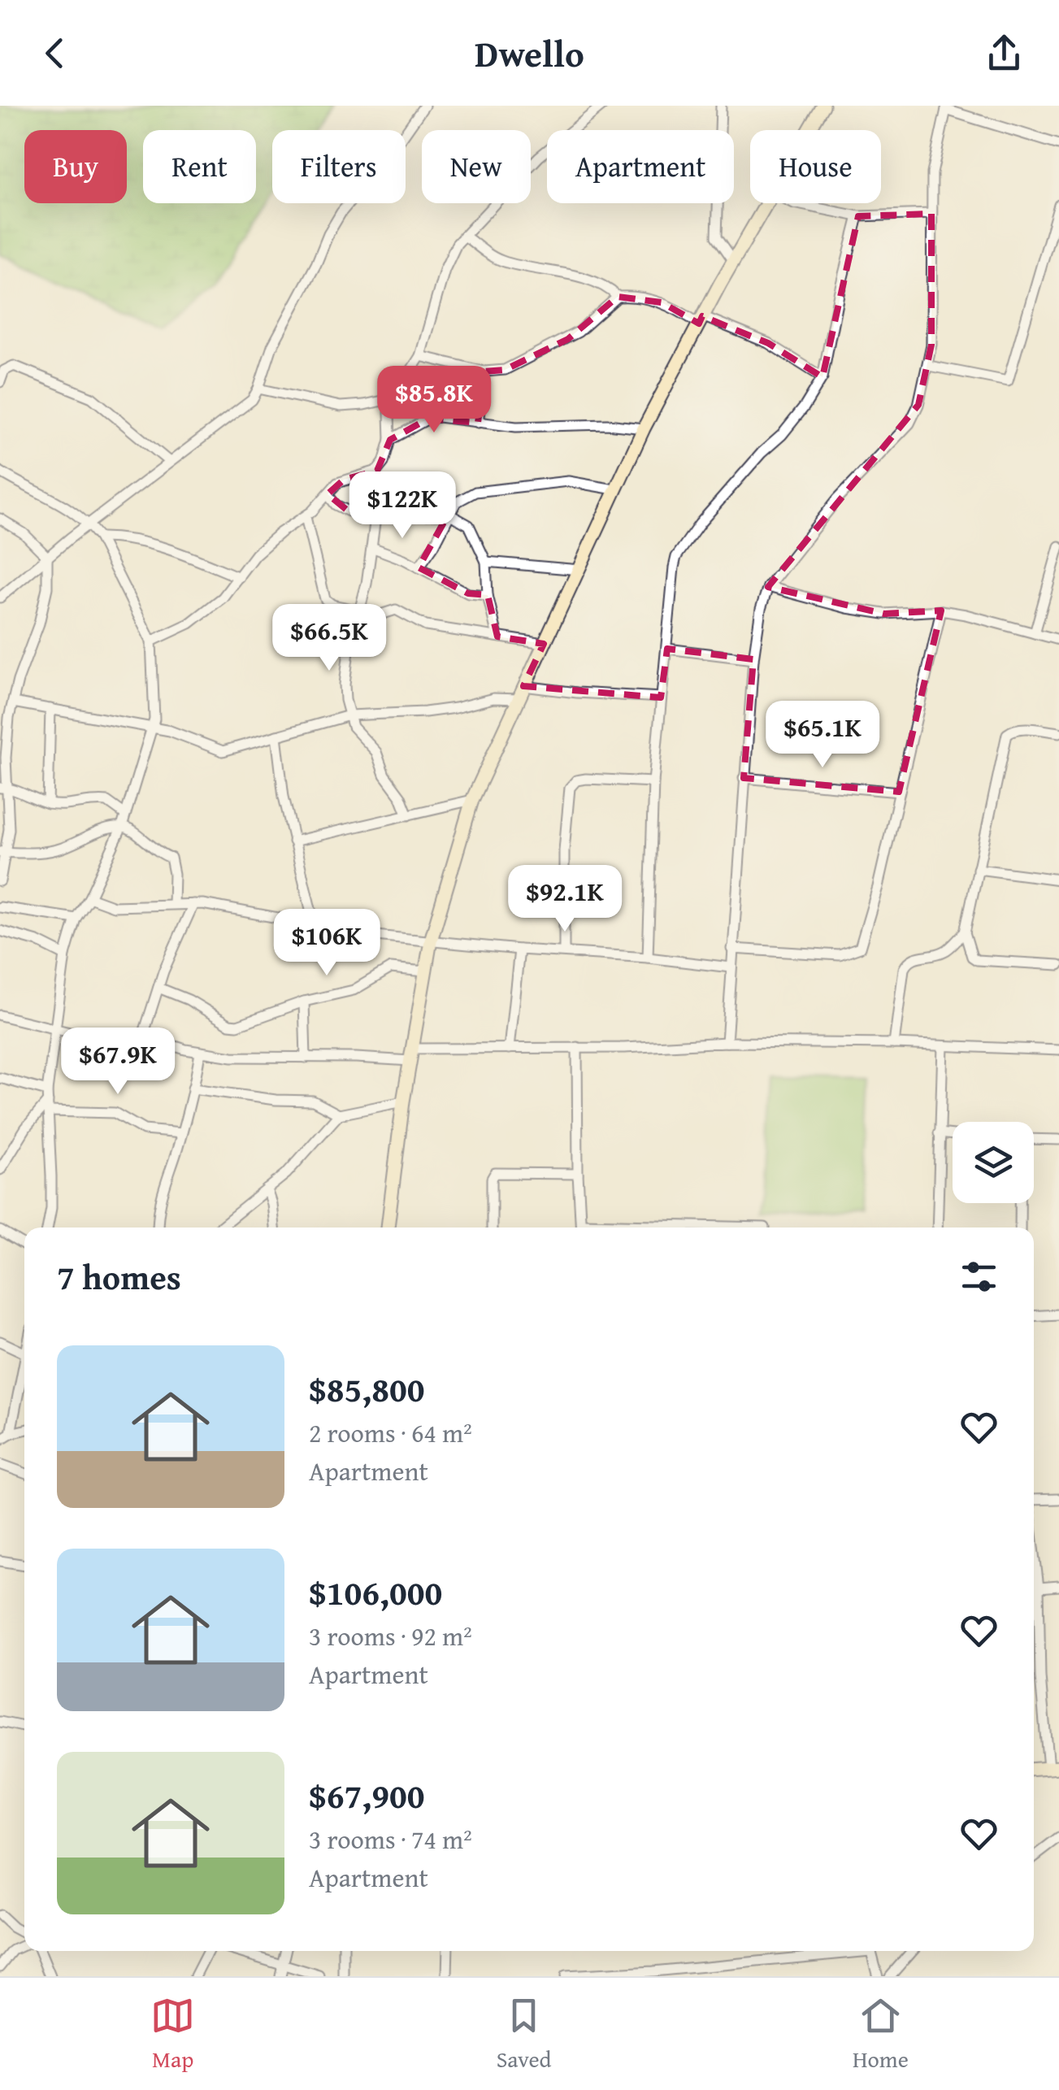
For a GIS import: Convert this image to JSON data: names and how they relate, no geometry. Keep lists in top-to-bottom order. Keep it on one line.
{"page":{"header":"Dwello","chip":["Buy","Rent","Filters","New","Apartment","House"],"price":["$85.8K","$122K","$66.5K","$65.1K","$92.1K","$106K","$67.9K"],"heading":"7 homes","list":[{"name":"$85,800","note":"2 rooms · 64 m² · Apartment"},{"name":"$106,000","note":"3 rooms · 92 m² · Apartment"},{"name":"$67,900","note":"3 rooms · 74 m² · Apartment"}],"tabs":["Map","Saved","Home"]}}
